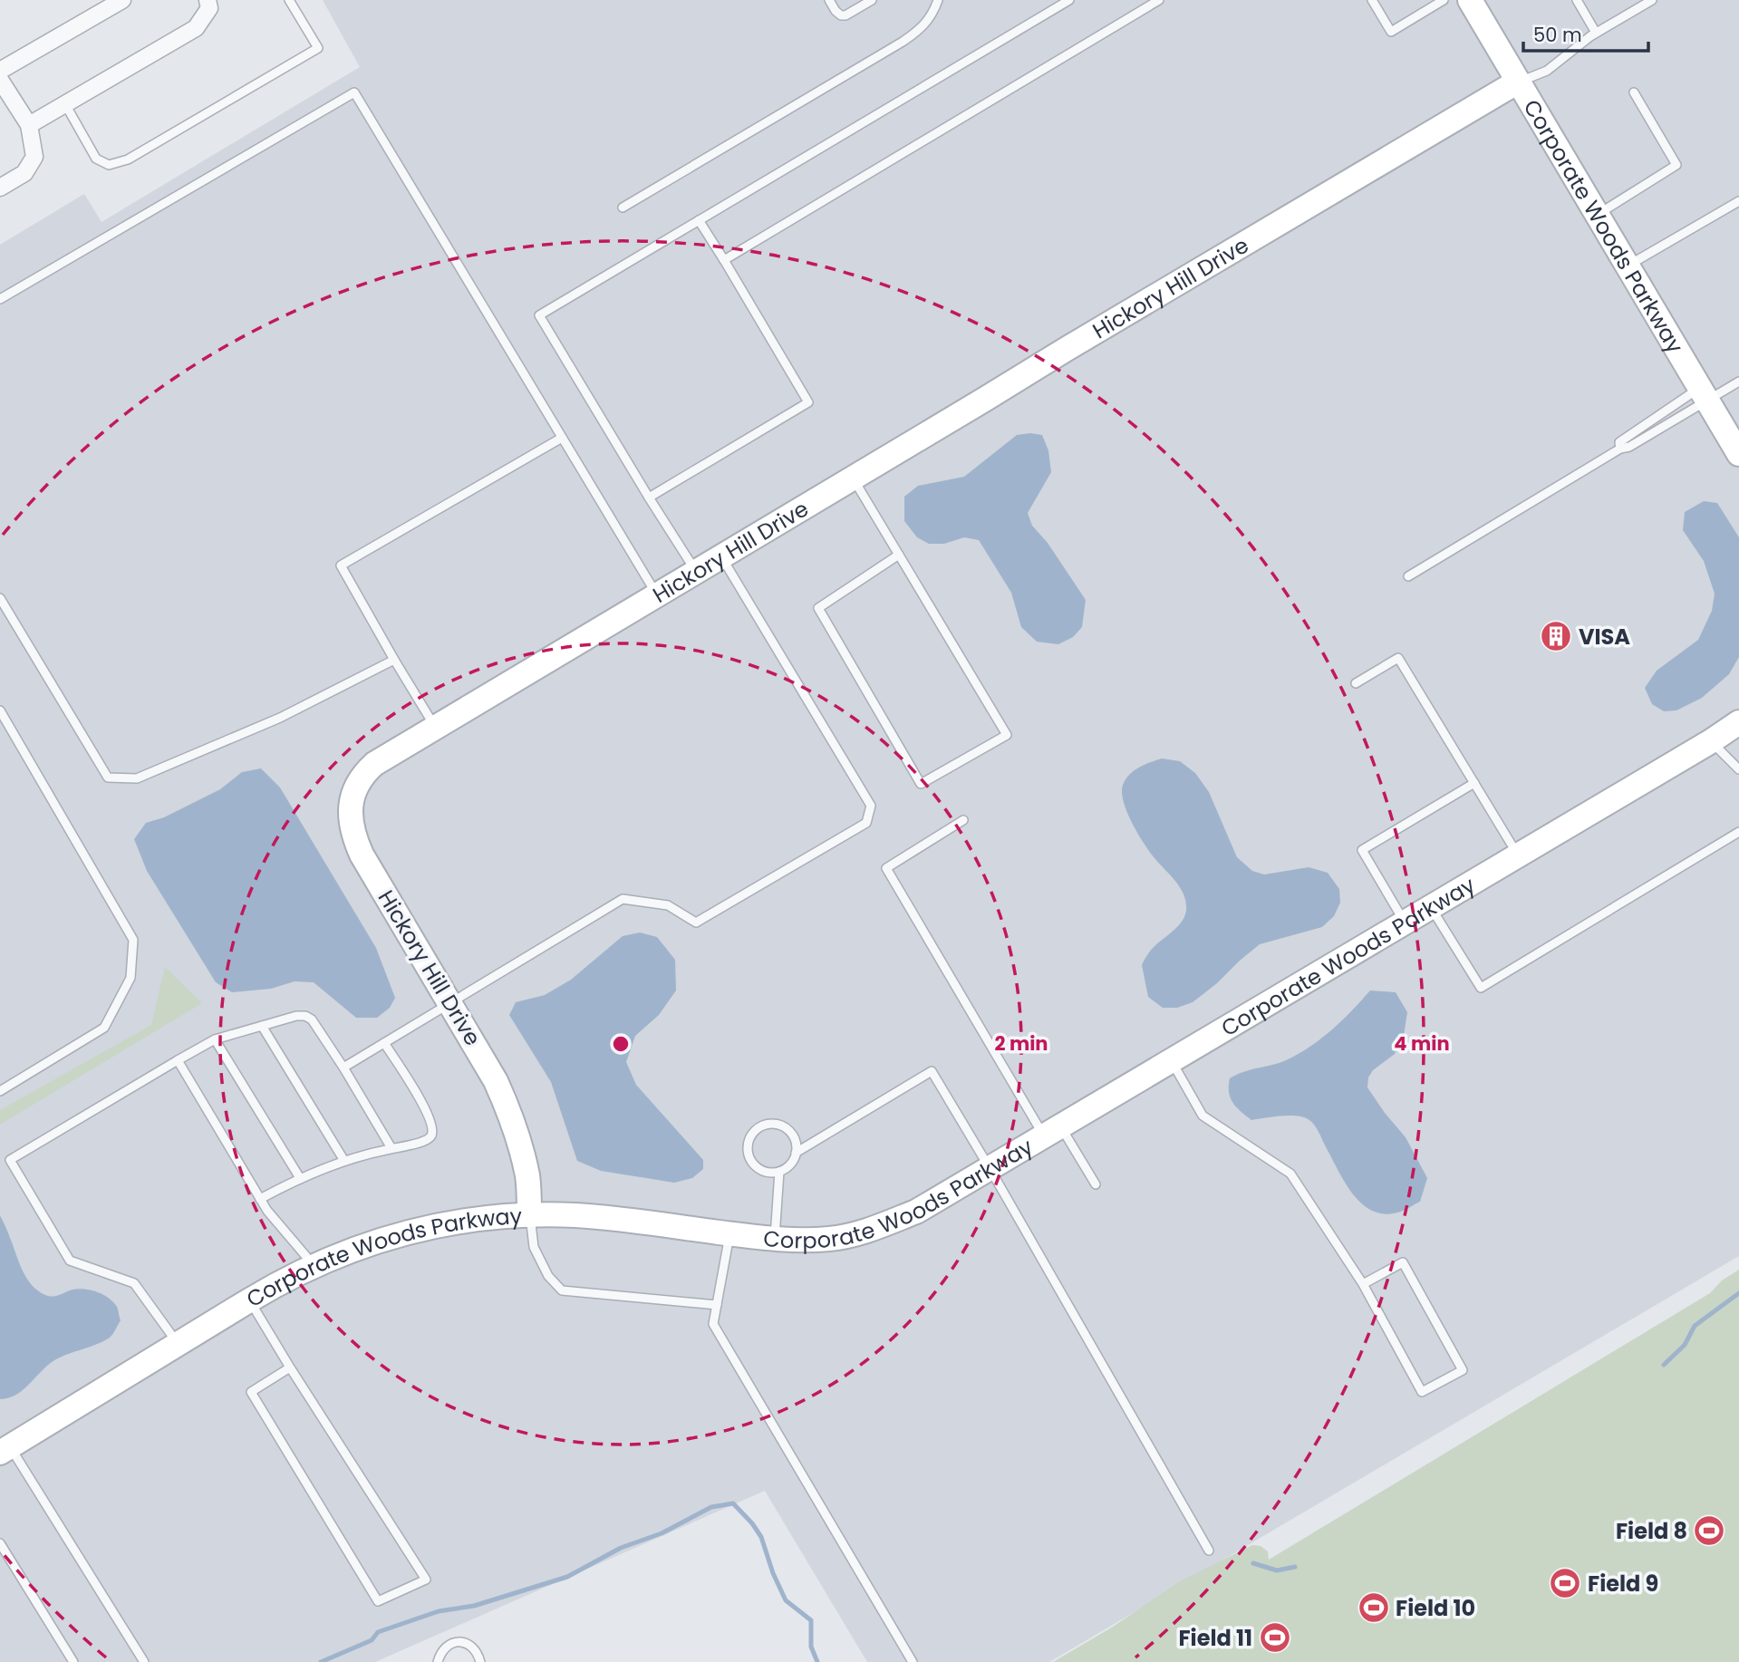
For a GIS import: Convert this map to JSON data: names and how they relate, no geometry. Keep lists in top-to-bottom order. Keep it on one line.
{"streets":{"street":["Corporate Woods Parkway","Hickory Hill Drive"]},"crossings":[["Corporate Woods Parkway","Hickory Hill Drive"]],"places":{"building":["VISA"],"sports":["Field 8","Field 9","Field 10","Field 11"]},"scale_bar":"50 m","rings":["2 min","4 min"]}
